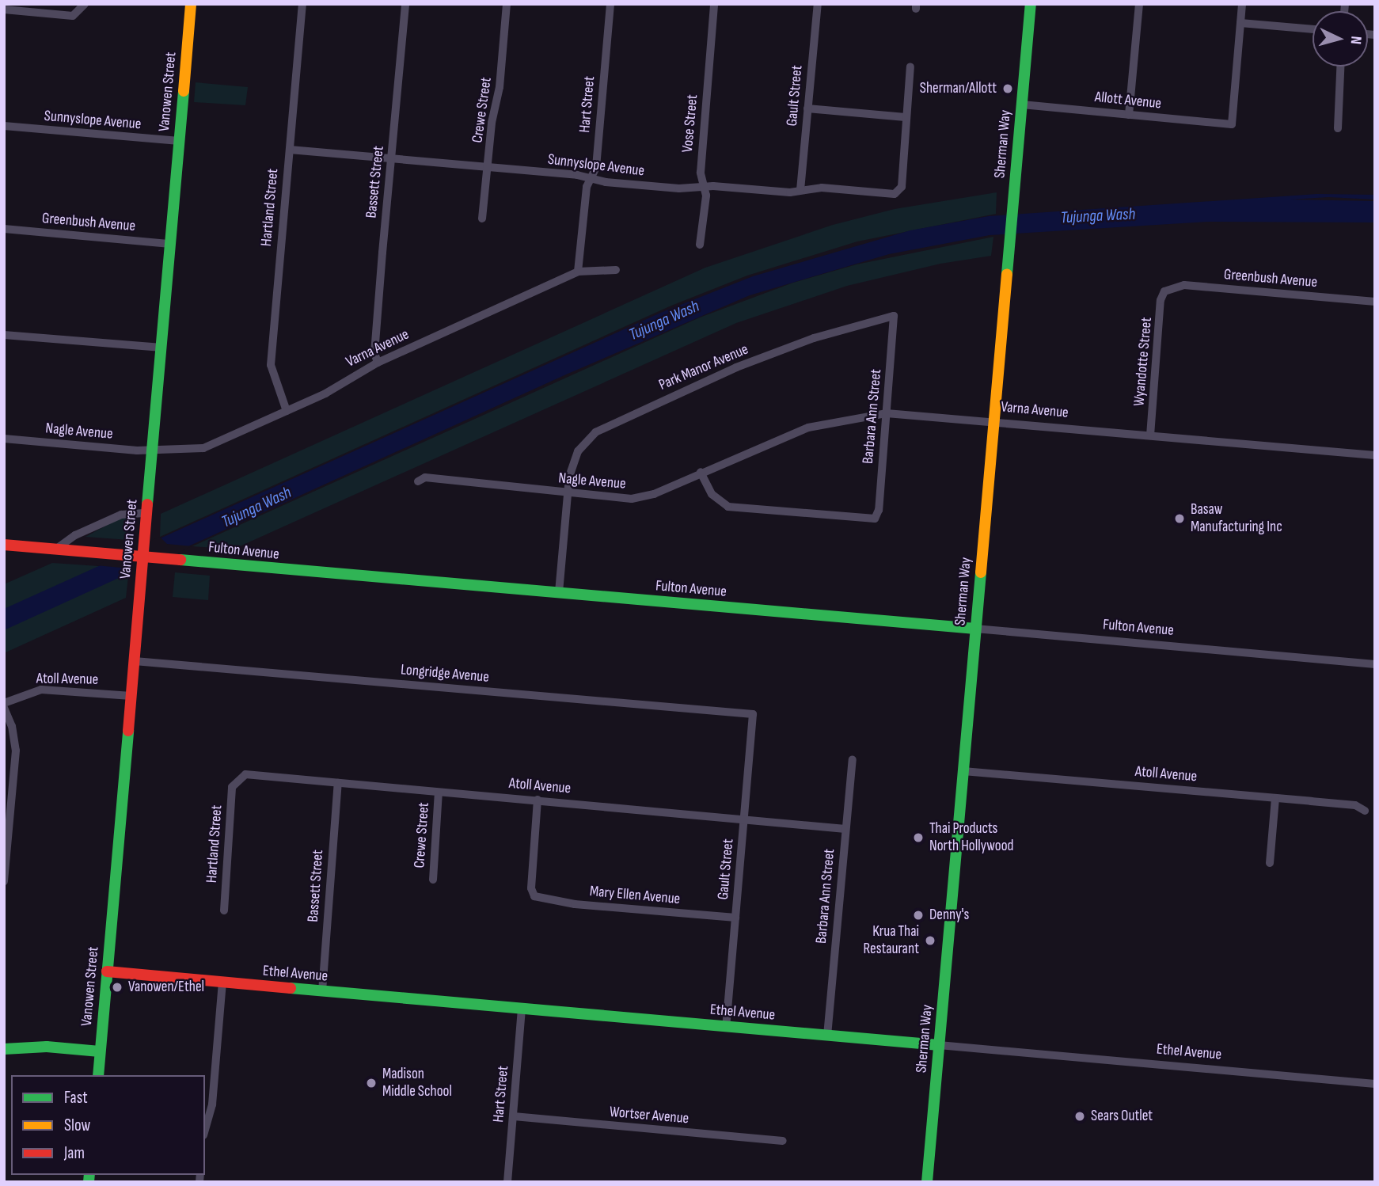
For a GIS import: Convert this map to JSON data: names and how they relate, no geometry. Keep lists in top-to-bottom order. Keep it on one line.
{"streets":{"main road":["Vanowen Street","Sherman Way","Fulton Avenue","Ethel Avenue"],"street":["Gault Street","Allott Avenue","Hart Street","Crewe Street","Sunnyslope Avenue","Vose Street","Bassett Street","Hartland Street","Greenbush Avenue","Varna Avenue","Wyandotte Street","Park Manor Avenue","Barbara Ann Street","Nagle Avenue","Longridge Avenue","Atoll Avenue","Mary Ellen Avenue","Wortser Avenue"]},"crossings":[["Vanowen Street","Sunnyslope Avenue"],["Vanowen Street","Greenbush Avenue"],["Vanowen Street","Varna Avenue"],["Vanowen Street","Nagle Avenue"],["Vanowen Street","Fulton Avenue"],["Vanowen Street","Longridge Avenue"],["Vanowen Street","Atoll Avenue"],["Vanowen Street","Ethel Avenue"],["Gault Street","Sunnyslope Avenue"],["Gault Street","Longridge Avenue"],["Gault Street","Atoll Avenue"],["Gault Street","Mary Ellen Avenue"],["Gault Street","Ethel Avenue"],["Allott Avenue","Sherman Way"],["Hart Street","Sunnyslope Avenue"],["Hart Street","Varna Avenue"],["Hart Street","Ethel Avenue"],["Hart Street","Wortser Avenue"],["Crewe Street","Sunnyslope Avenue"],["Crewe Street","Atoll Avenue"],["Sunnyslope Avenue","Vose Street"],["Sunnyslope Avenue","Bassett Street"],["Sunnyslope Avenue","Hartland Street"],["Sherman Way","Varna Avenue"],["Sherman Way","Fulton Avenue"],["Sherman Way","Atoll Avenue"],["Sherman Way","Ethel Avenue"],["Bassett Street","Varna Avenue"],["Bassett Street","Atoll Avenue"],["Bassett Street","Ethel Avenue"],["Hartland Street","Varna Avenue"],["Hartland Street","Atoll Avenue"],["Greenbush Avenue","Wyandotte Street"],["Varna Avenue","Wyandotte Street"],["Varna Avenue","Barbara Ann Street"],["Varna Avenue","Nagle Avenue"],["Park Manor Avenue","Barbara Ann Street"],["Park Manor Avenue","Nagle Avenue"],["Barbara Ann Street","Nagle Avenue"],["Barbara Ann Street","Atoll Avenue"],["Barbara Ann Street","Ethel Avenue"],["Atoll Avenue","Mary Ellen Avenue"]],"water":["Tujunga Wash"],"places":["Sherman/Allott","Basaw Manufacturing Inc","Thai Products North Hollywood","Denny's","Krua Thai Restaurant","Vanowen/Ethel","Madison Middle School","Sears Outlet"],"legend":["Fast","Slow","Jam"],"north":"right"}
